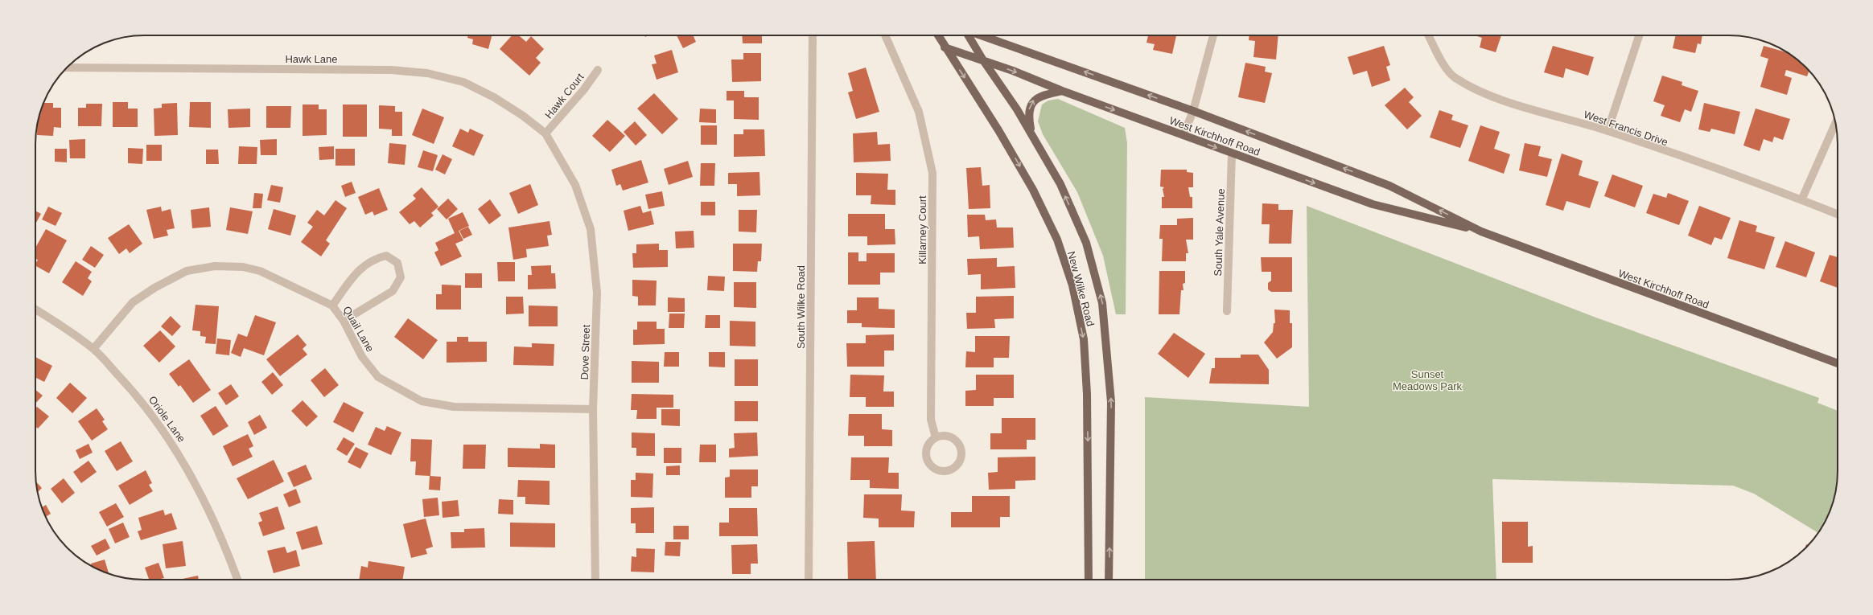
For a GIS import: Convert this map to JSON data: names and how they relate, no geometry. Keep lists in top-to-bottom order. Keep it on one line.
{"streets":{"main road":["West Kirchhoff Road","New Wilke Road"],"street":["Hawk Lane","Hawk Court","West Francis Drive","Killarney Court","South Yale Avenue","South Wilke Road","Quail Lane","Dove Street","Oriole Lane"]},"crossings":[["Hawk Lane","Hawk Court"],["Hawk Lane","Dove Street"],["Hawk Court","Dove Street"],["West Kirchhoff Road","South Yale Avenue"],["West Kirchhoff Road","New Wilke Road"],["Quail Lane","Dove Street"],["Quail Lane","Oriole Lane"]],"parks":["Sunset Meadows Park"]}
